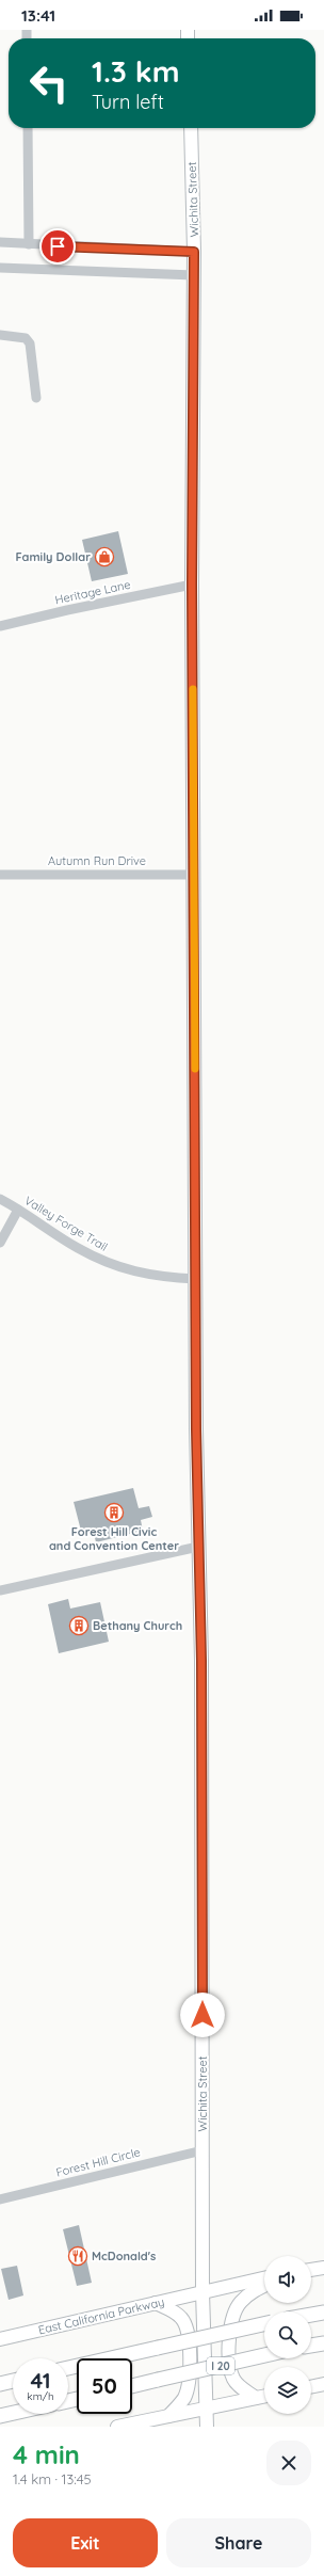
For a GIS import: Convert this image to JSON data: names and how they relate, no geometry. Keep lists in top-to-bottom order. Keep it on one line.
{"streets":{"highway":["I 20"],"main road":["Wichita Street","East California Parkway"],"street":["Heritage Lane","Autumn Run Drive","Valley Forge Trail","Forest Hill Circle"]},"crossings":[["Wichita Street","Heritage Lane"],["Wichita Street","Autumn Run Drive"],["Wichita Street","Valley Forge Trail"],["Wichita Street","Forest Hill Circle"],["Wichita Street","East California Parkway"]],"places":{"shop":["Family Dollar"],"building":["Forest Hill Civic and Convention Center","Bethany Church"],"restaurant":["McDonald's"]},"page":{"status":"13:41","turn":["1.3 km","Turn left"],"speed":"41 km/h","limit":"50","heading":["4 min","1.4 km · 13:45"],"buttons":["Exit","Share"]}}
